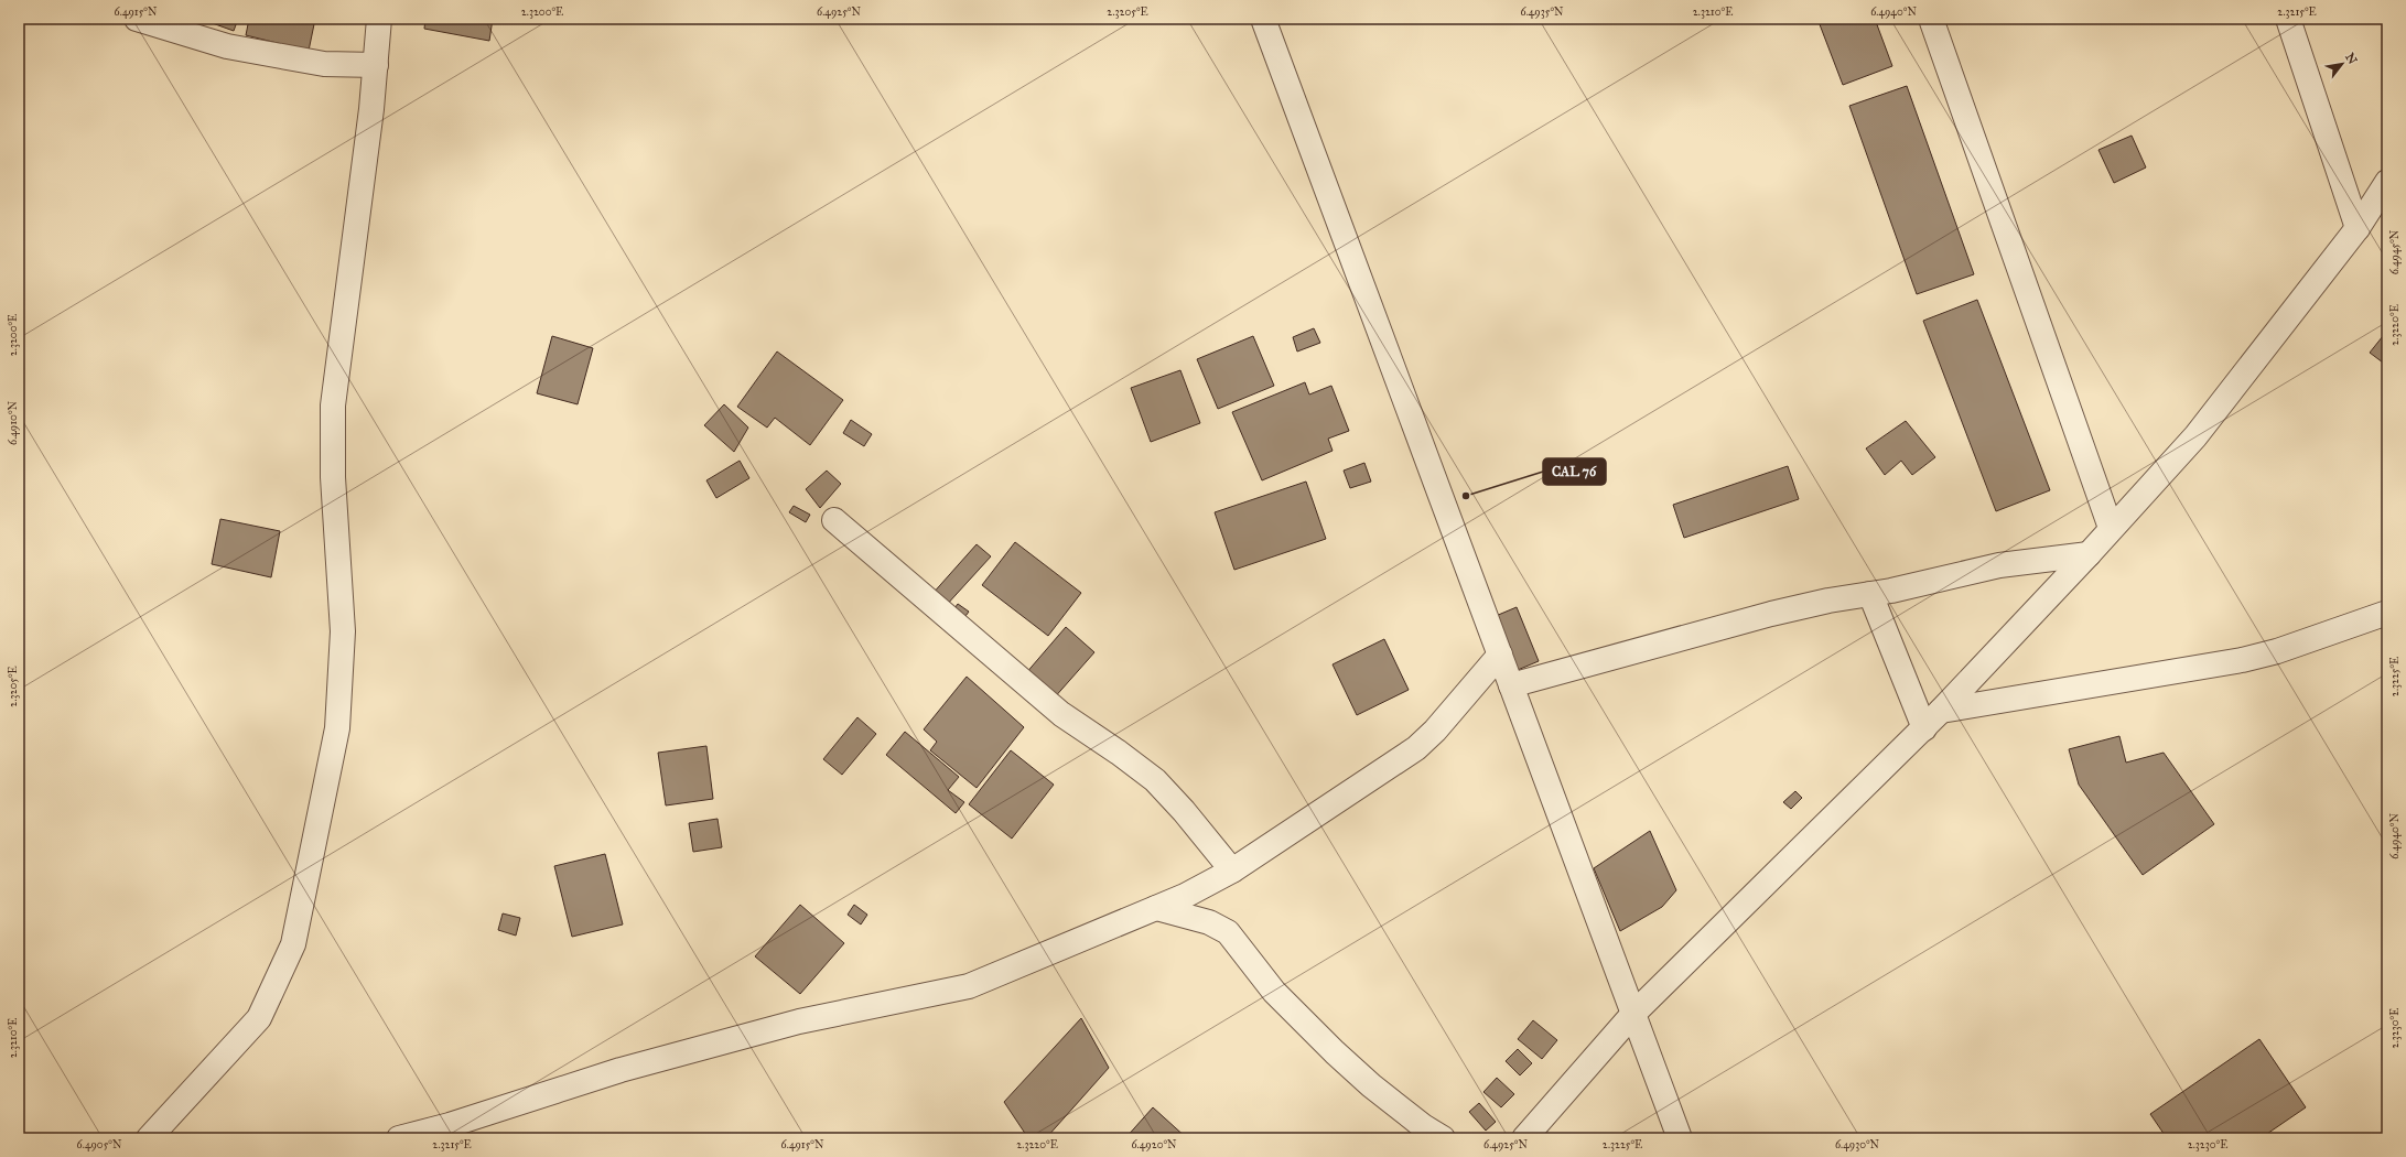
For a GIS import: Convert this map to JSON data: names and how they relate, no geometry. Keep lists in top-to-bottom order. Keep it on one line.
{"places":["CAL 76"],"north":"top right","coordinates":["6.4915°N","2.3200°E","6.4925°N","2.3205°E","6.4935°N","2.3210°E","6.4940°N","2.3215°E","6.4945°N","2.3220°E","6.4910°N","2.3225°E","2.3230°E","6.4905°N","6.4920°N","6.4930°N"]}
